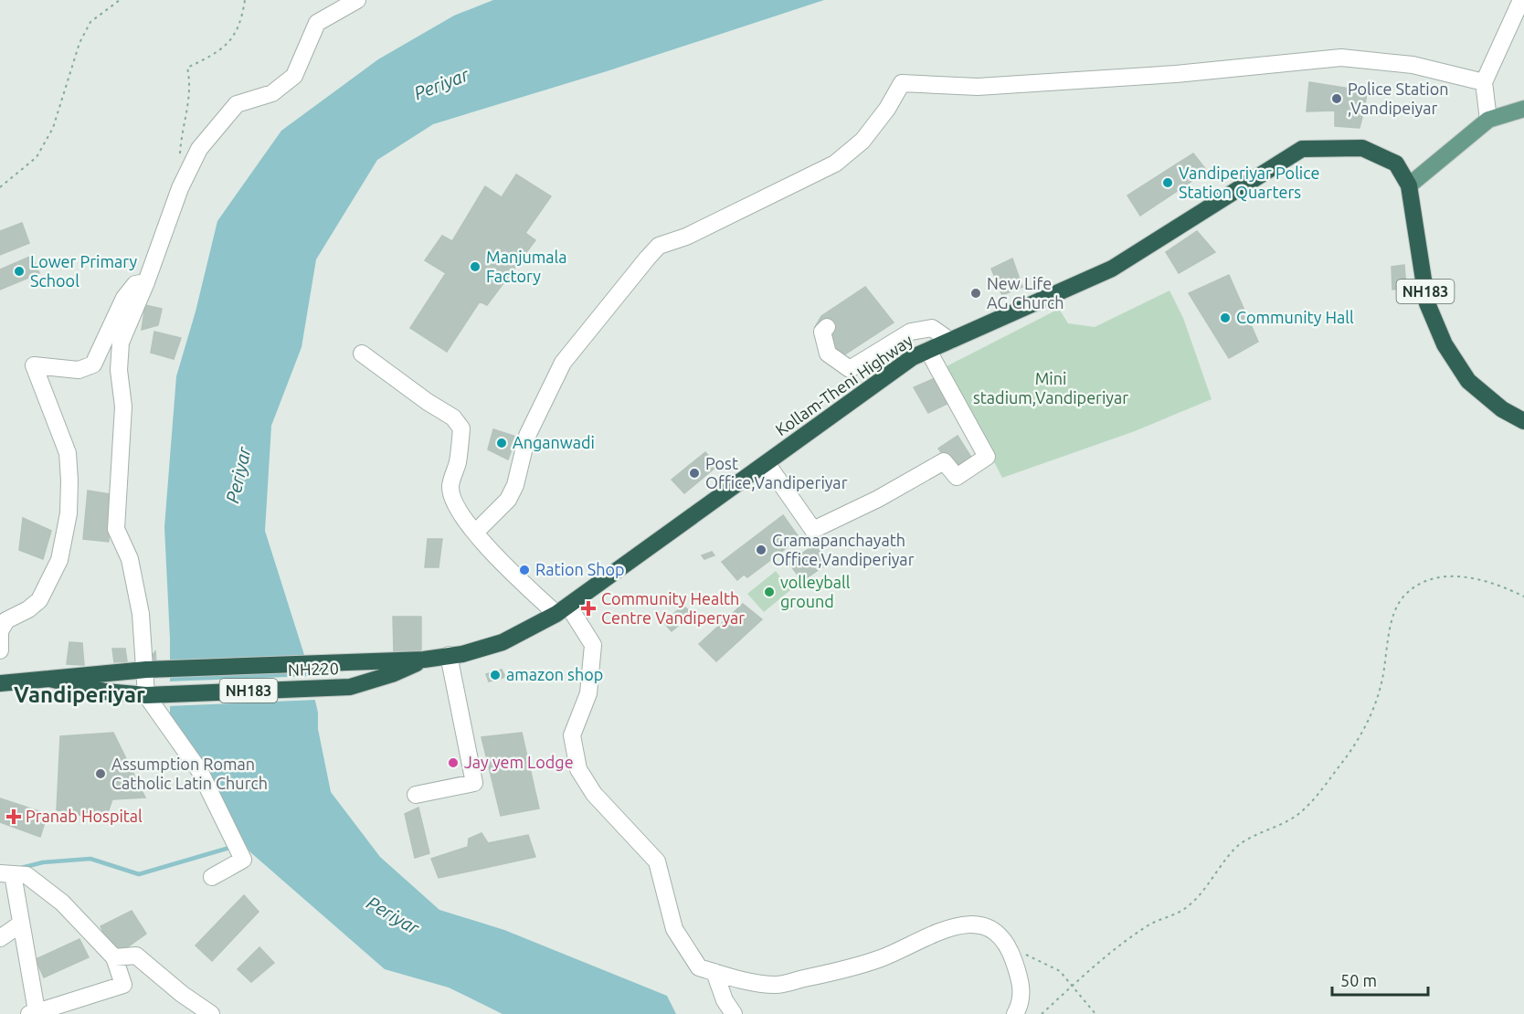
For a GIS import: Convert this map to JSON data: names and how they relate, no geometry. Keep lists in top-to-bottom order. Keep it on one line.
{"streets":{"highway":["NH183","Kollam-Theni Highway","NH220"]},"crossings":[["NH183","Kollam-Theni Highway"],["NH183","NH220"],["Kollam-Theni Highway","NH220"]],"districts":["Vandiperiyar"],"water":["Periyar"],"parks":["Mini stadium,Vandiperiyar"],"places":{"other":["Police Station ,Vandipeiyar","Vandiperiyar Police Station Quarters","Manjumala Factory","Lower Primary School","New Life AG Church","Community Hall","Anganwadi","Post Office,Vandiperiyar","Gramapanchayath Office,Vandiperiyar","Ration Shop","volleyball ground","amazon shop","Jay yem Lodge","Assumption Roman Catholic Latin Church"],"health":["Community Health Centre Vandiperyar","Pranab Hospital"]},"scale_bar":"50 m"}
